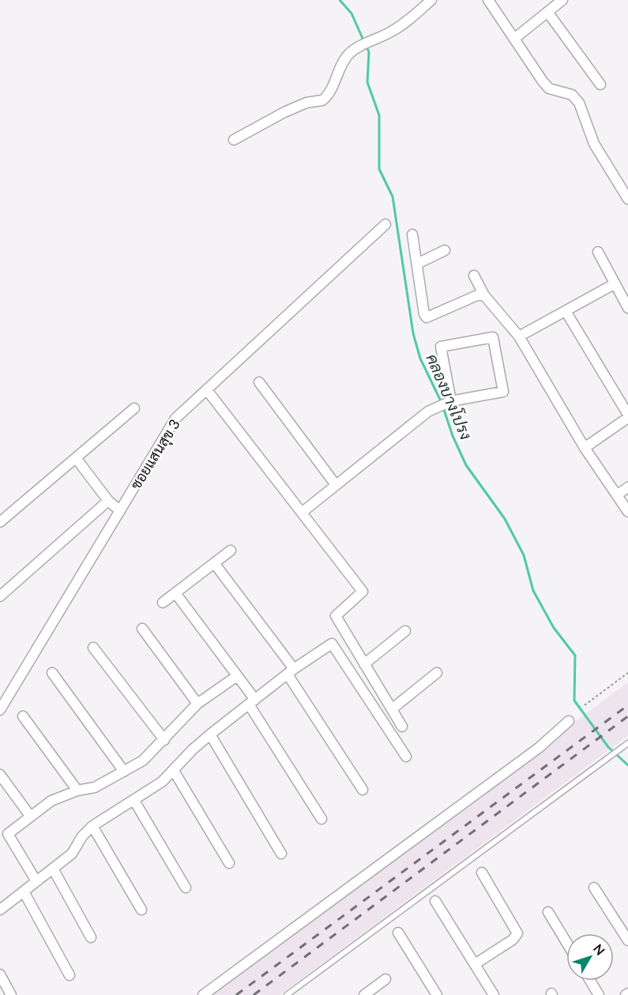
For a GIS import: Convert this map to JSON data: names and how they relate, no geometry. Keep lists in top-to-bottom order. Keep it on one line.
{"streets":{"street":["ซอยแสนสุข 3"]},"water":["คลองบางโปรง"],"north":"top right"}
